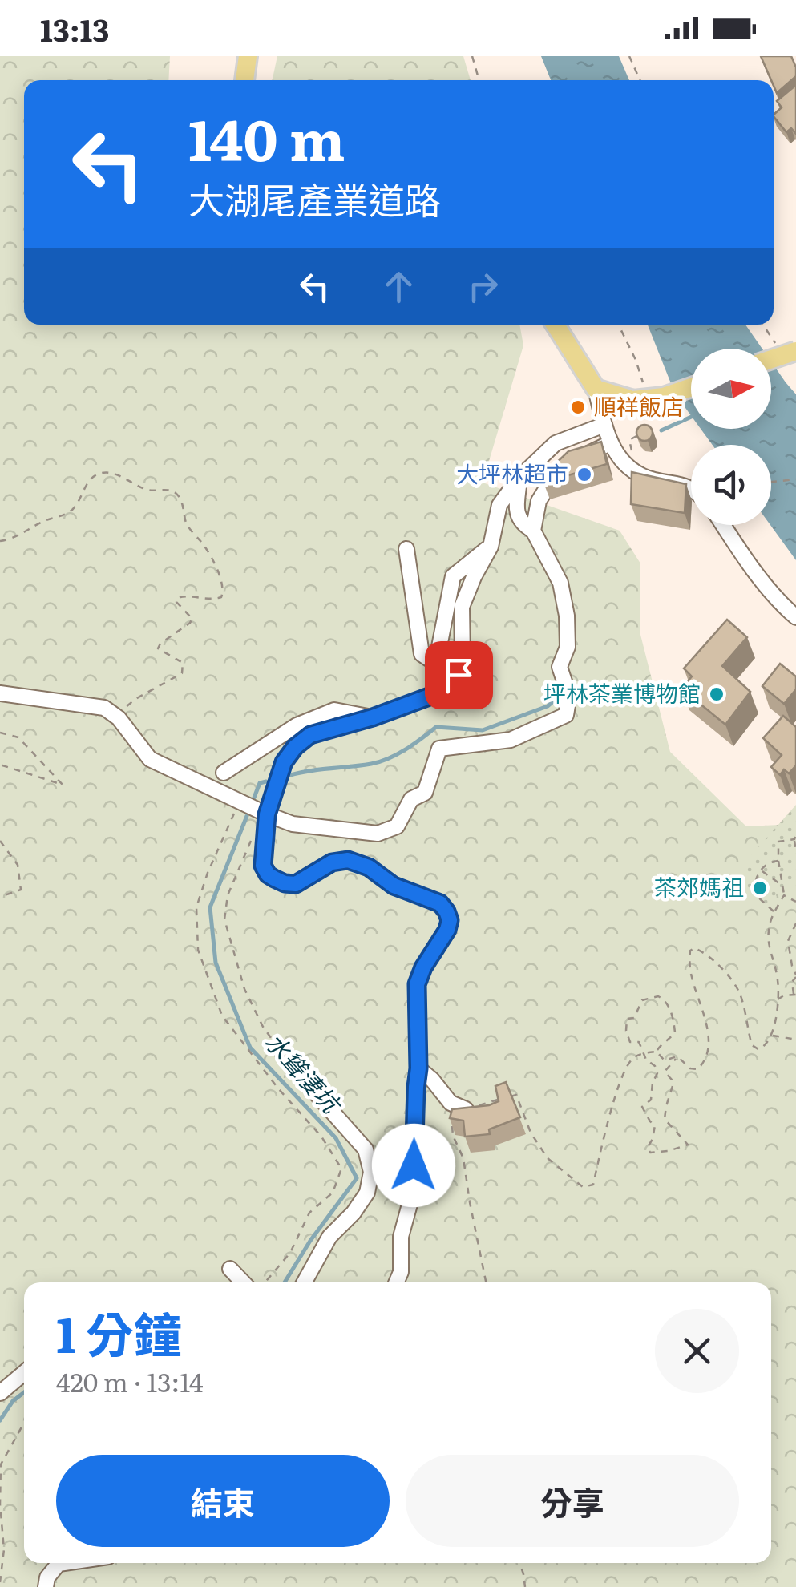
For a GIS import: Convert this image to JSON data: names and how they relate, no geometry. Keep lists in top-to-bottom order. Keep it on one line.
{"water":["水聳淒坑"],"places":["順祥飯店","大坪林超市","坪林茶業博物館","茶郊媽祖"],"north":"right","page":{"status":"13:13","turn":["140 m","大湖尾產業道路"],"heading":["1 分鐘","420 m · 13:14"],"buttons":["結束","分享"]}}
